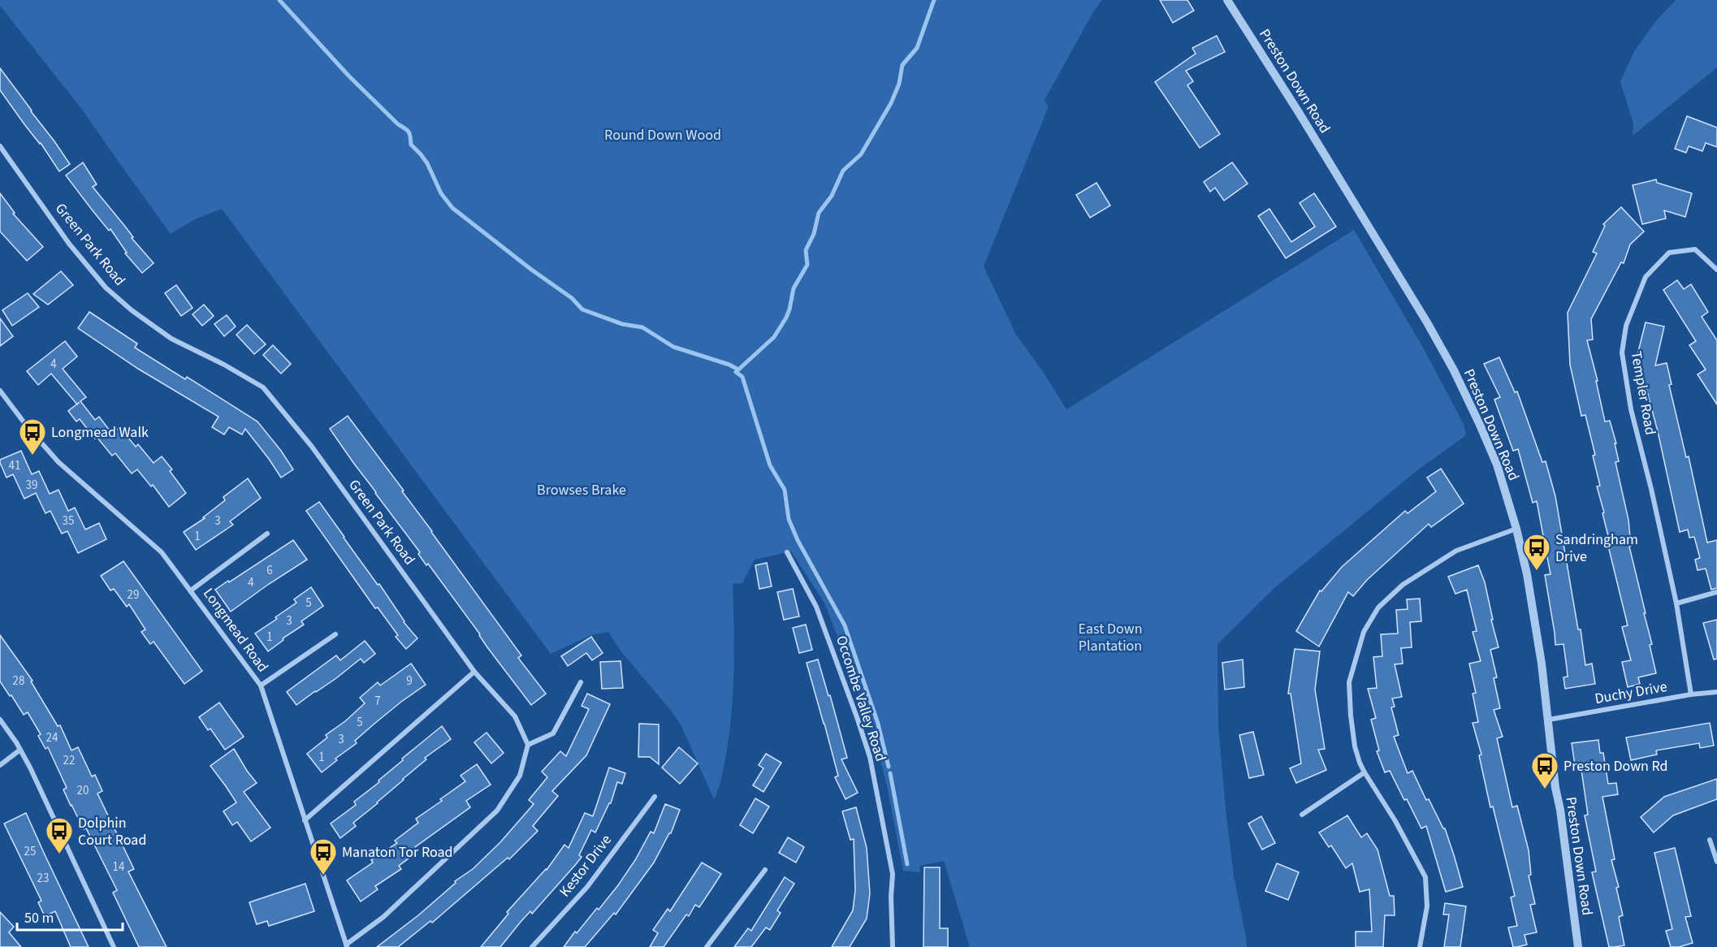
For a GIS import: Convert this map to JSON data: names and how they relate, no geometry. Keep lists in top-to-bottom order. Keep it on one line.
{"streets":{"street":["Preston Down Road","Green Park Road","Templer Road","Longmead Road","Duchy Drive","Occombe Valley Road","Kestor Drive"]},"crossings":[["Preston Down Road","Duchy Drive"],["Templer Road","Duchy Drive"]],"parks":["Round Down Wood","Browses Brake","East Down Plantation"],"places":{"bus stop":["Longmead Walk","Sandringham Drive","Preston Down Rd","Dolphin Court Road","Manaton Tor Road"]},"house_numbers":["4","41","39","35","3","1","6","4","29","5","3","1","28","9","7","5","24","3","1","22","20","25","14","23"],"scale_bar":"50 m"}
